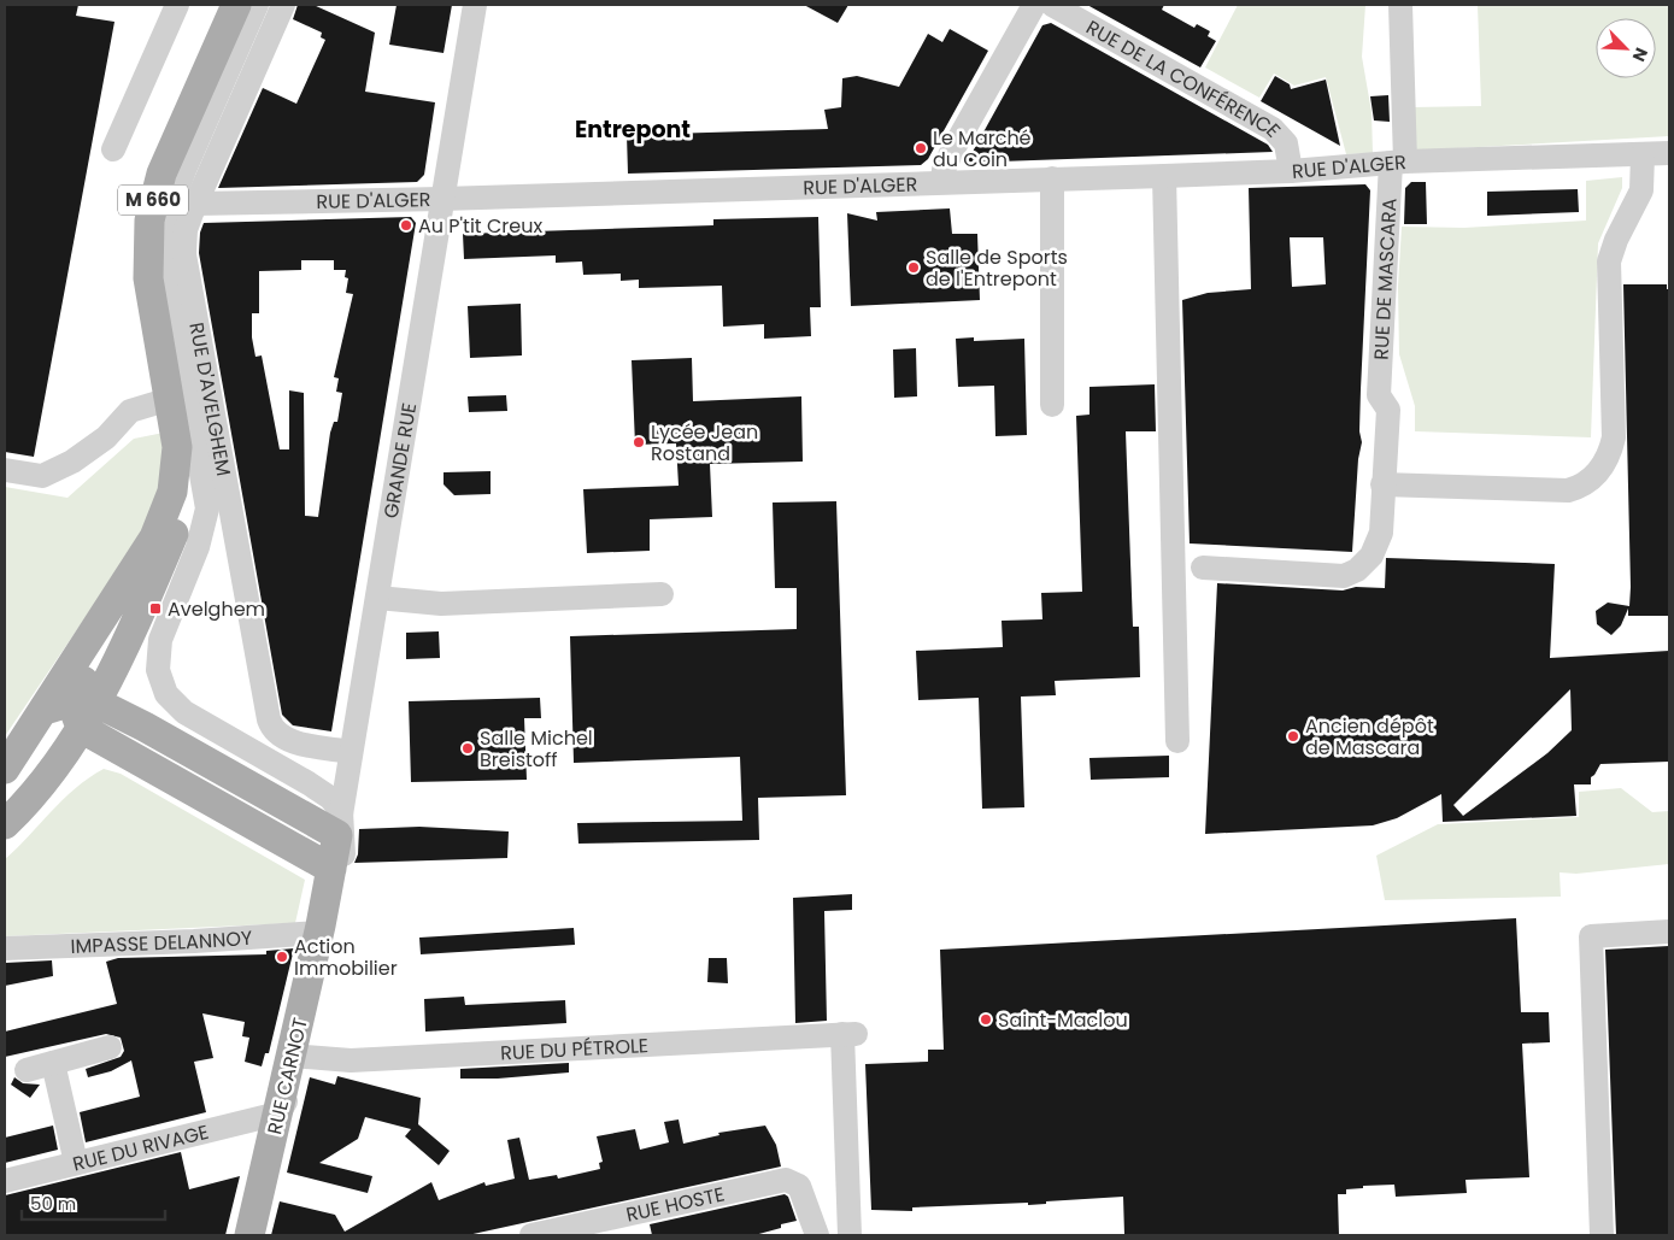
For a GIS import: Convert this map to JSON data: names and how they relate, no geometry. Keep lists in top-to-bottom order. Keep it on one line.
{"streets":{"main road":["M 660","GRANDE RUE","RUE CARNOT"],"street":["RUE DE LA CONFÉRENCE","RUE D'ALGER","RUE DE MASCARA","RUE D'AVELGHEM","IMPASSE DELANNOY","RUE DU PÉTROLE","RUE DU RIVAGE","RUE HOSTE"]},"crossings":[["RUE DE LA CONFÉRENCE","RUE D'ALGER"],["RUE D'ALGER","RUE DE MASCARA"],["RUE D'ALGER","RUE D'AVELGHEM"],["RUE D'ALGER","GRANDE RUE"],["RUE D'AVELGHEM","GRANDE RUE"],["GRANDE RUE","IMPASSE DELANNOY"],["GRANDE RUE","RUE CARNOT"],["IMPASSE DELANNOY","RUE CARNOT"],["RUE DU PÉTROLE","RUE CARNOT"],["RUE CARNOT","RUE DU RIVAGE"]],"districts":["Entrepont"],"places":{"other":["Le Marché du Coin","Au P'tit Creux","Salle de Sports de l'Entrepont","Lycée Jean Rostand","Ancien dépôt de Mascara","Salle Michel Breistoff","Action Immobilier","Saint-Maclou"],"transit":["Avelghem"]},"scale_bar":"50 m","north":"bottom right"}
